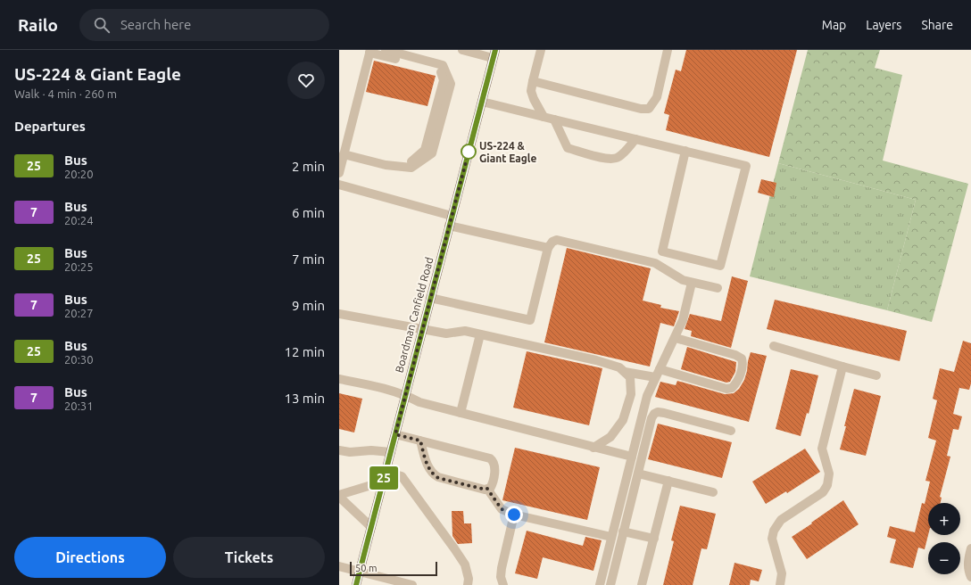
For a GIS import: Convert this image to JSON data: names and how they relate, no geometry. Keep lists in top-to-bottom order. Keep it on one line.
{"streets":{"main road":["Boardman Canfield Road"]},"places":["US-224 & Giant Eagle"],"lines":["bus line 25"],"scale_bar":"50 m","page":{"header":"Railo","search":"Search here","nav":["Map","Layers","Share"],"heading":[["US-224 & Giant Eagle","Walk · 4 min · 260 m"],"Departures"],"on_map":"25","list":[{"mark":"25","name":"Bus","note":"20:20","value":"2 min"},{"mark":"7","name":"Bus","note":"20:24","value":"6 min"},{"mark":"25","name":"Bus","note":"20:25","value":"7 min"},{"mark":"7","name":"Bus","note":"20:27","value":"9 min"},{"mark":"25","name":"Bus","note":"20:30","value":"12 min"},{"mark":"7","name":"Bus","note":"20:31","value":"13 min"}],"map_buttons":["+","−"],"buttons":["Directions","Tickets"],"scale":"50 m"}}
